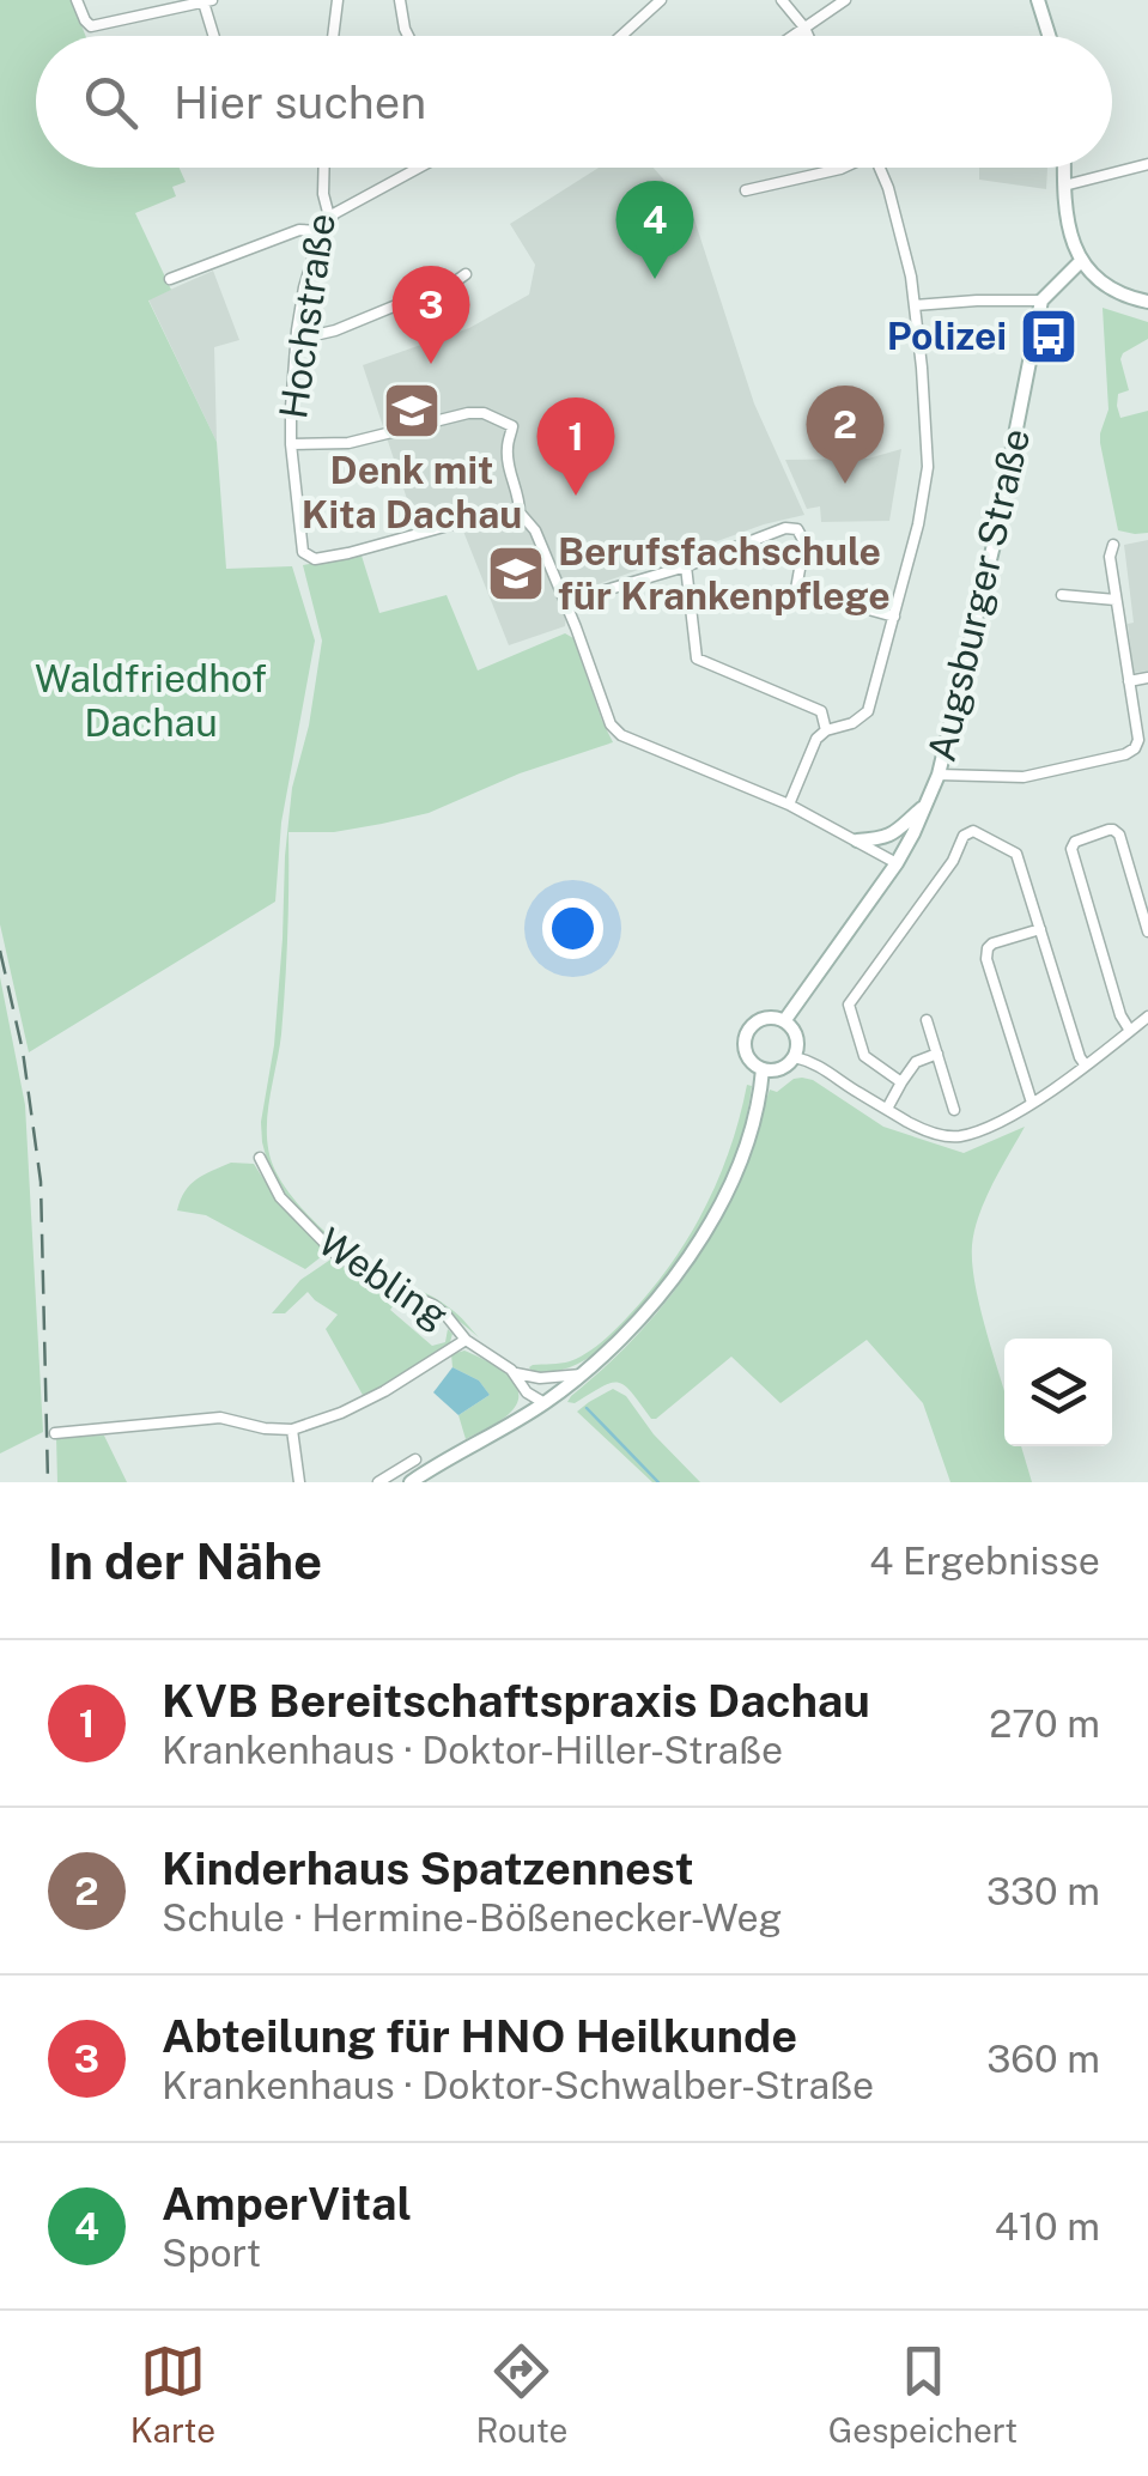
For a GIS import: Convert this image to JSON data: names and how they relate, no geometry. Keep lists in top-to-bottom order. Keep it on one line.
{"streets":{"main road":["Augsburger Straße"],"street":["Hochstraße","Webling"]},"parks":["Waldfriedhof Dachau"],"places":{"bus stop":["Polizei"],"school or university":["Denk mit Kita Dachau","Berufsfachschule für Krankenpflege"]},"page":{"search":"Hier suchen","pins":["4","3","2","1"],"heading":["In der Nähe","4 Ergebnisse"],"list":[{"mark":"1","name":"KVB Bereitschaftspraxis Dachau","note":"Krankenhaus · Doktor-Hiller-Straße","value":"270 m"},{"mark":"2","name":"Kinderhaus Spatzennest","note":"Schule · Hermine-Bößenecker-Weg","value":"330 m"},{"mark":"3","name":"Abteilung für HNO Heilkunde","note":"Krankenhaus · Doktor-Schwalber-Straße","value":"360 m"},{"mark":"4","name":"AmperVital","note":"Sport","value":"410 m"}],"nav":["Karte","Route","Gespeichert"]}}
